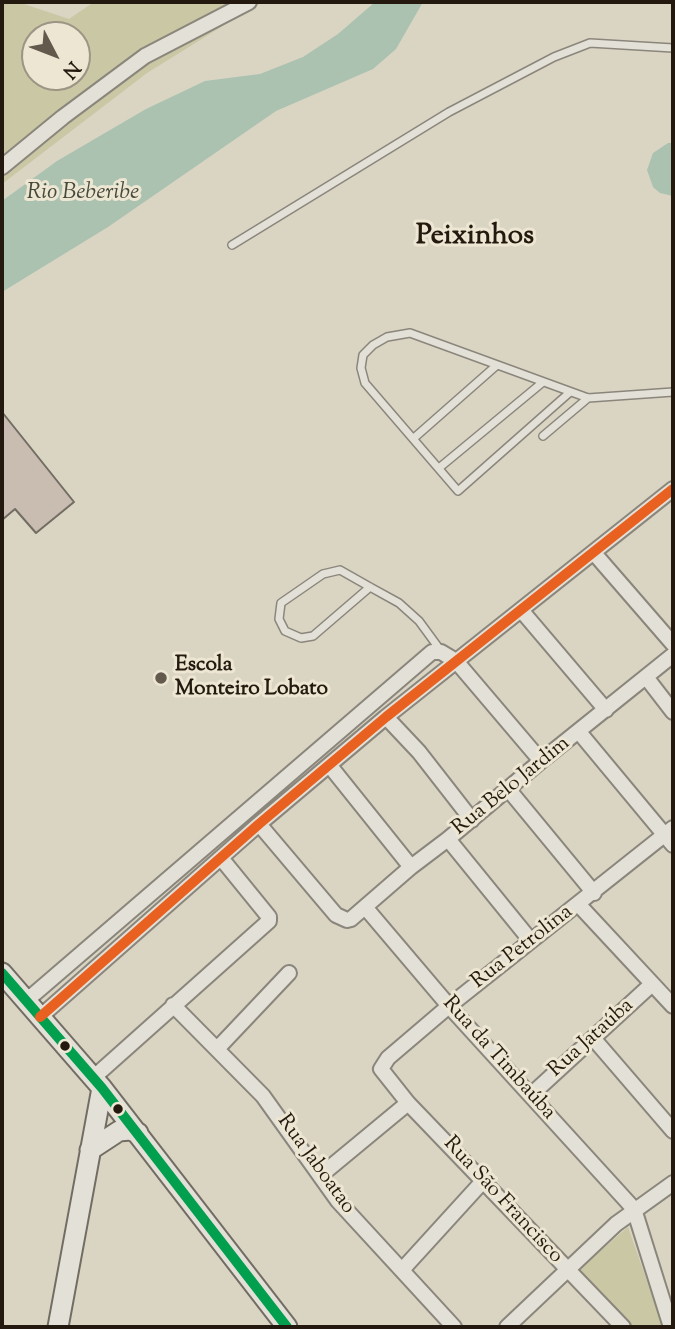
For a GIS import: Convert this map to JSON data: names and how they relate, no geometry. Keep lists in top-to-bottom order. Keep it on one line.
{"streets":{"street":["Rua Belo Jardim","Rua Petrolina","Rua Jataúba","Rua da Timbaúba","Rua Jaboatao","Rua São Francisco"]},"crossings":[["Rua Belo Jardim","Rua da Timbaúba"],["Rua Petrolina","Rua da Timbaúba"],["Rua Petrolina","Rua São Francisco"],["Rua Jataúba","Rua da Timbaúba"]],"districts":["Peixinhos"],"water":["Rio Beberibe"],"places":["Escola Monteiro Lobato"],"north":"bottom right"}
